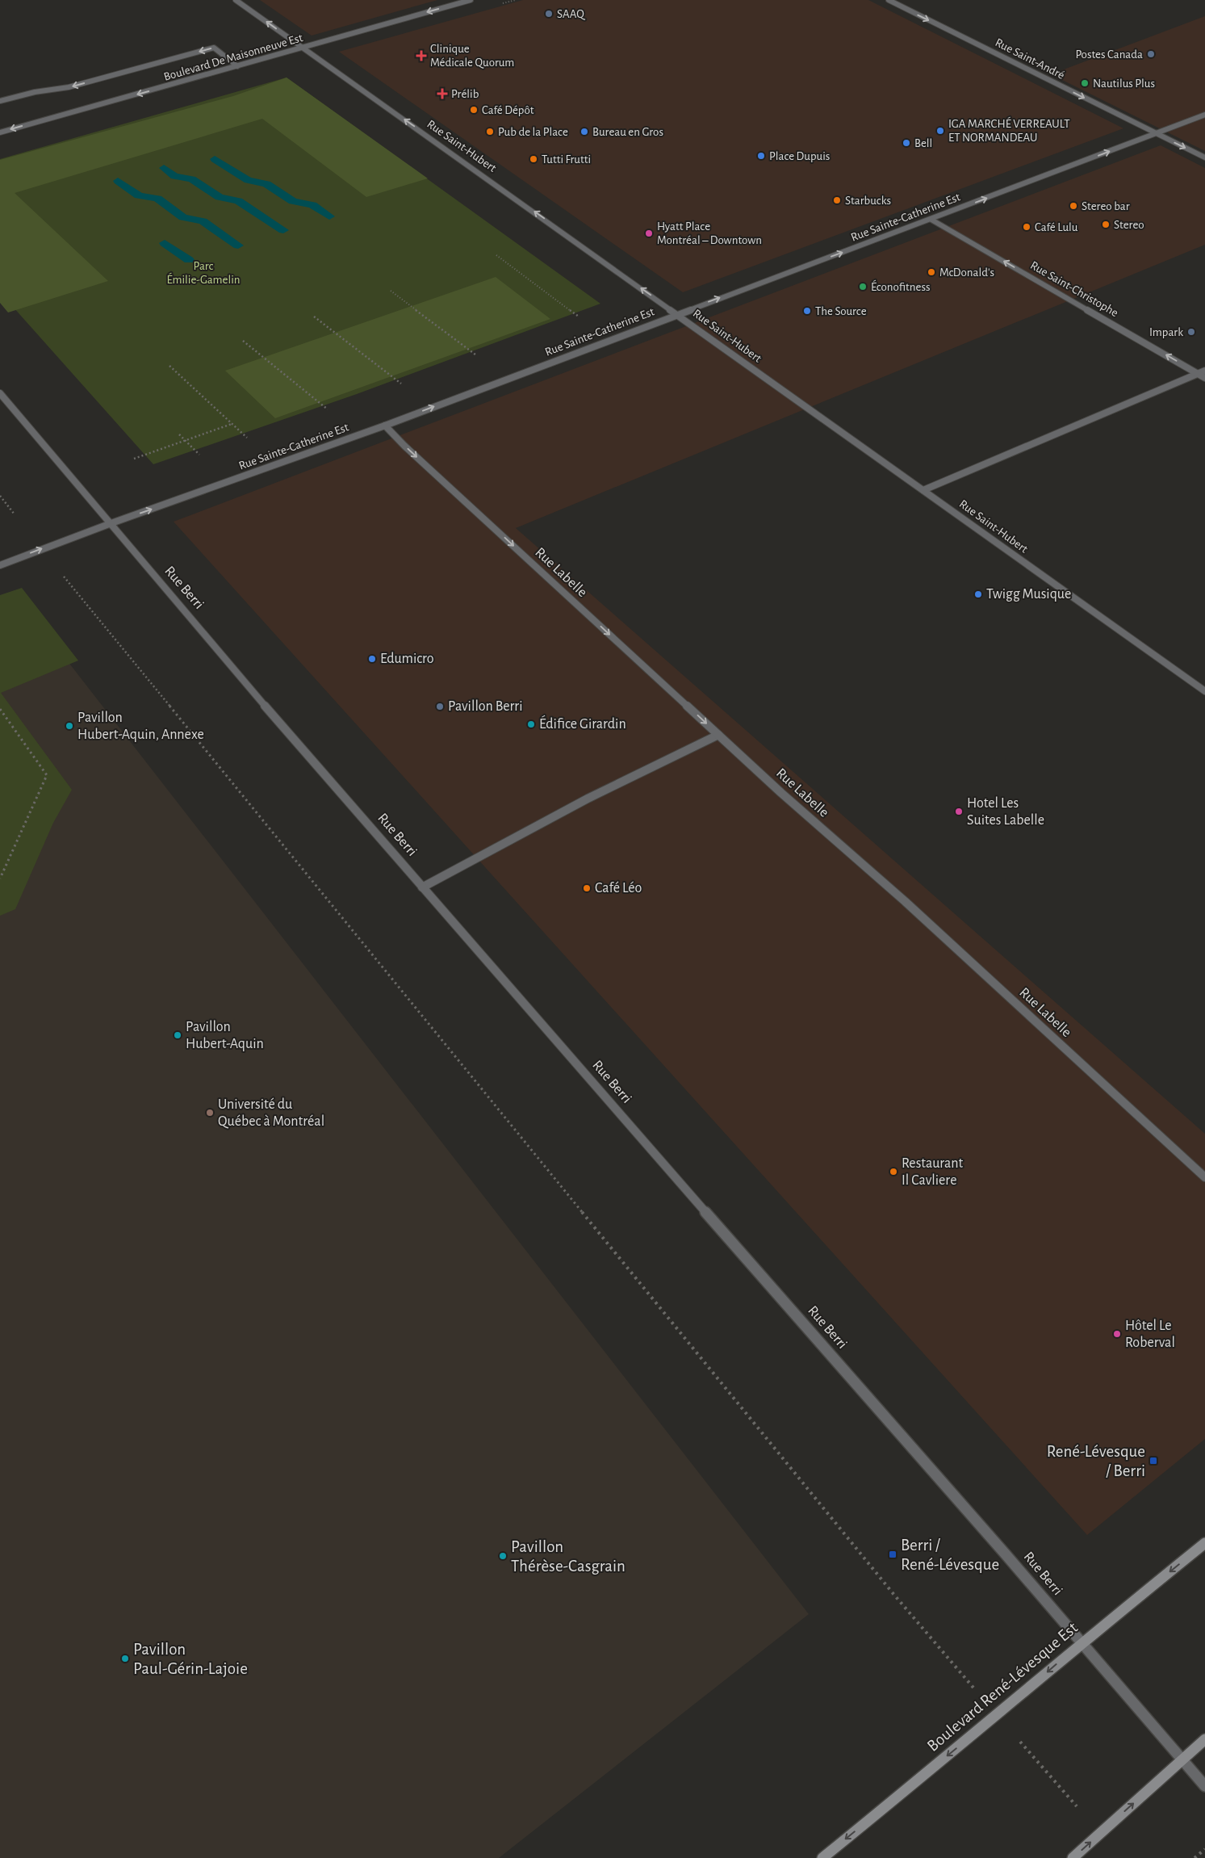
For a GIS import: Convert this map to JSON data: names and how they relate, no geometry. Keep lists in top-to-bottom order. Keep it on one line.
{"streets":{"main road":["Boulevard René-Lévesque Est"],"street":["Boulevard De Maisonneuve Est","Rue Saint-André","Rue Saint-Hubert","Rue Sainte-Catherine Est","Rue Saint-Christophe","Rue Labelle","Rue Berri"]},"crossings":[["Boulevard De Maisonneuve Est","Rue Saint-Hubert"],["Rue Saint-André","Rue Sainte-Catherine Est"],["Rue Saint-Hubert","Rue Sainte-Catherine Est"],["Rue Sainte-Catherine Est","Rue Saint-Christophe"],["Rue Sainte-Catherine Est","Rue Labelle"],["Rue Sainte-Catherine Est","Rue Berri"],["Rue Berri","Boulevard René-Lévesque Est"]],"one_way":["Rue Saint-André","Rue Saint-Hubert","Rue Sainte-Catherine Est","Rue Saint-Christophe","Rue Labelle","Boulevard René-Lévesque Est"],"parks":["Parc Émilie-Gamelin"],"places":{"other":["SAAQ","Postes Canada","Nautilus Plus","Café Dépôt","IGA MARCHÉ VERREAULT ET NORMANDEAU","Pub de la Place","Bureau en Gros","Bell","Place Dupuis","Tutti Frutti","Starbucks","Stereo bar","Stereo","Café Lulu","Hyatt Place Montréal – Downtown","McDonald's","Éconofitness","The Source","Impark","Twigg Musique","Edumicro","Pavillon Berri","Édifice Girardin","Pavillon Hubert-Aquin, Annexe","Hotel Les Suites Labelle","Café Léo","Pavillon Hubert-Aquin","Université du Québec à Montréal","Restaurant Il Cavliere","Hôtel Le Roberval","Pavillon Thérèse-Casgrain","Pavillon Paul-Gérin-Lajoie"],"health":["Clinique Médicale Quorum","Prélib"],"transit":["René-Lévesque / Berri","Berri / René-Lévesque"]}}
